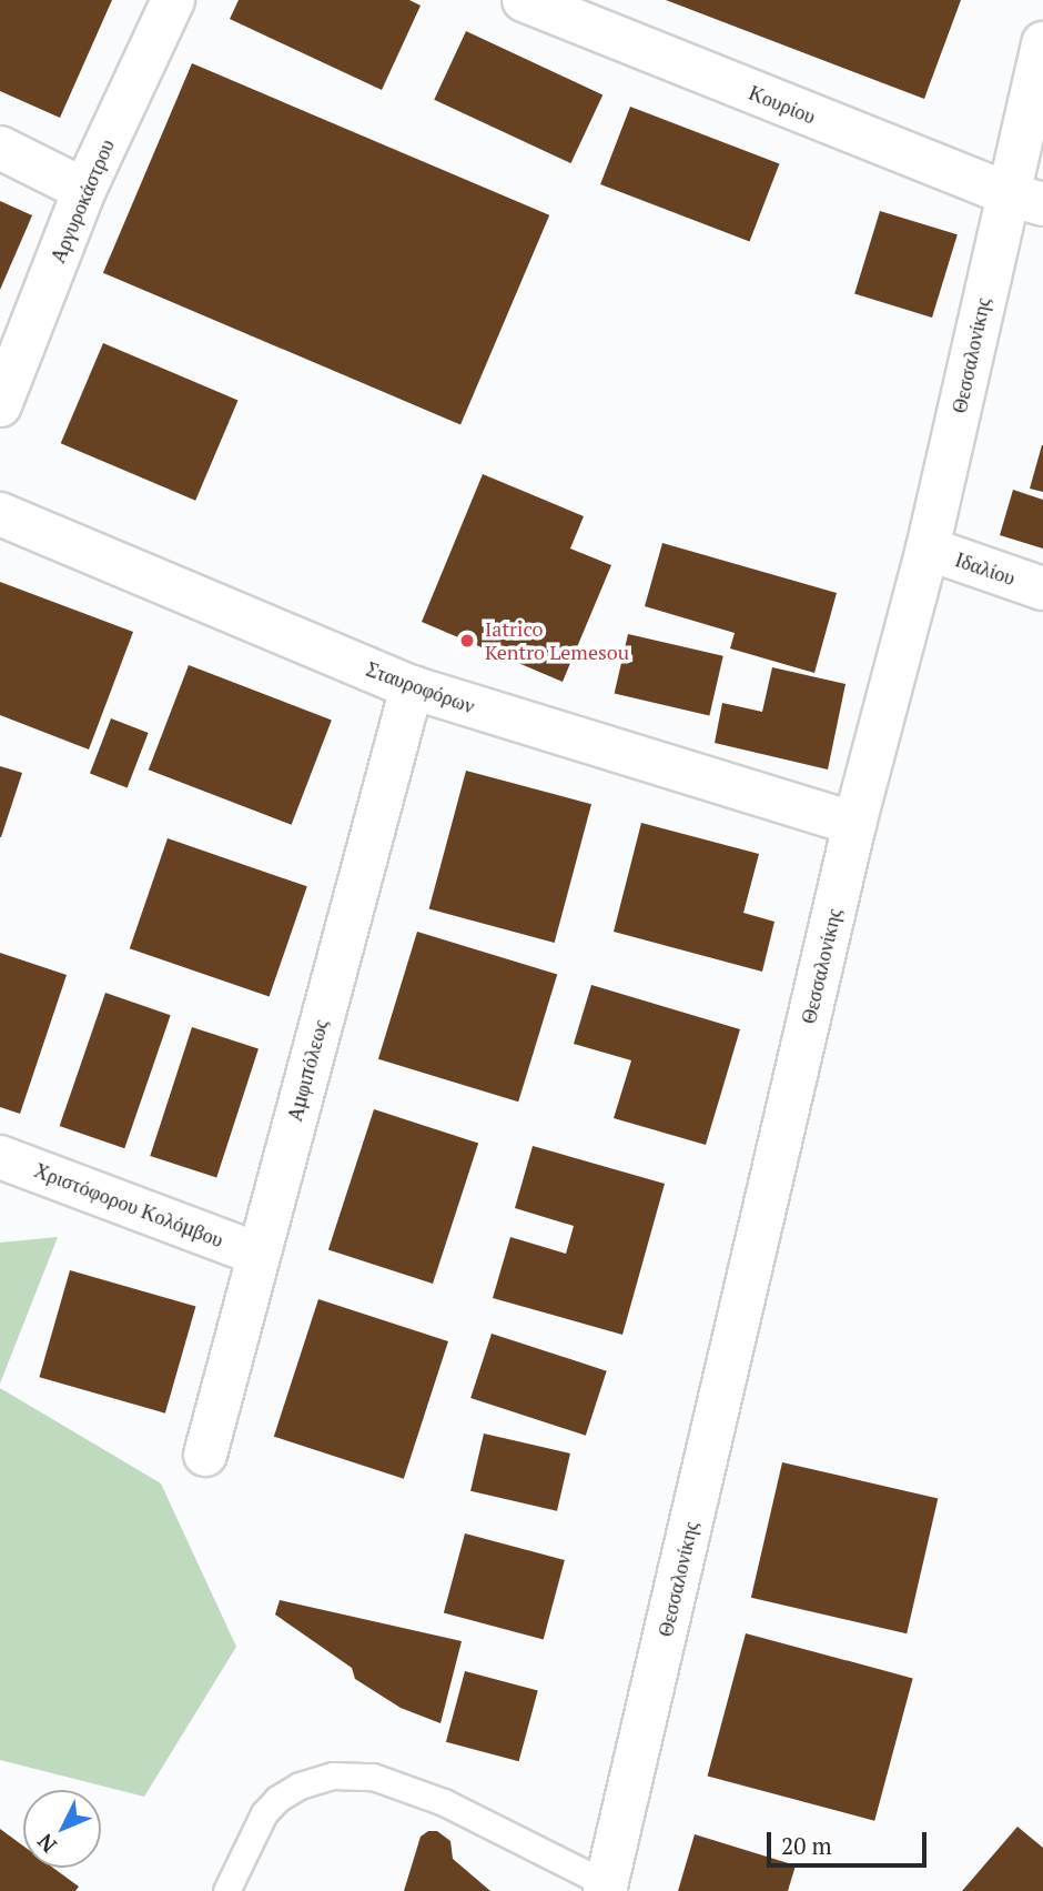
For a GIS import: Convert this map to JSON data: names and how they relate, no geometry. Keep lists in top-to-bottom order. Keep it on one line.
{"streets":{"street":["Κουρίου","Αργυροκάστρου","Θεσσαλονίκης","Ιδαλίου","Σταυροφόρων","Αμφιπόλεως","Χριστόφορου Κολόμβου"]},"crossings":[["Κουρίου","Θεσσαλονίκης"],["Θεσσαλονίκης","Ιδαλίου"],["Θεσσαλονίκης","Σταυροφόρων"],["Σταυροφόρων","Αμφιπόλεως"],["Αμφιπόλεως","Χριστόφορου Κολόμβου"]],"places":["Iatrico Kentro Lemesou"],"scale_bar":"20 m","north":"bottom left"}
